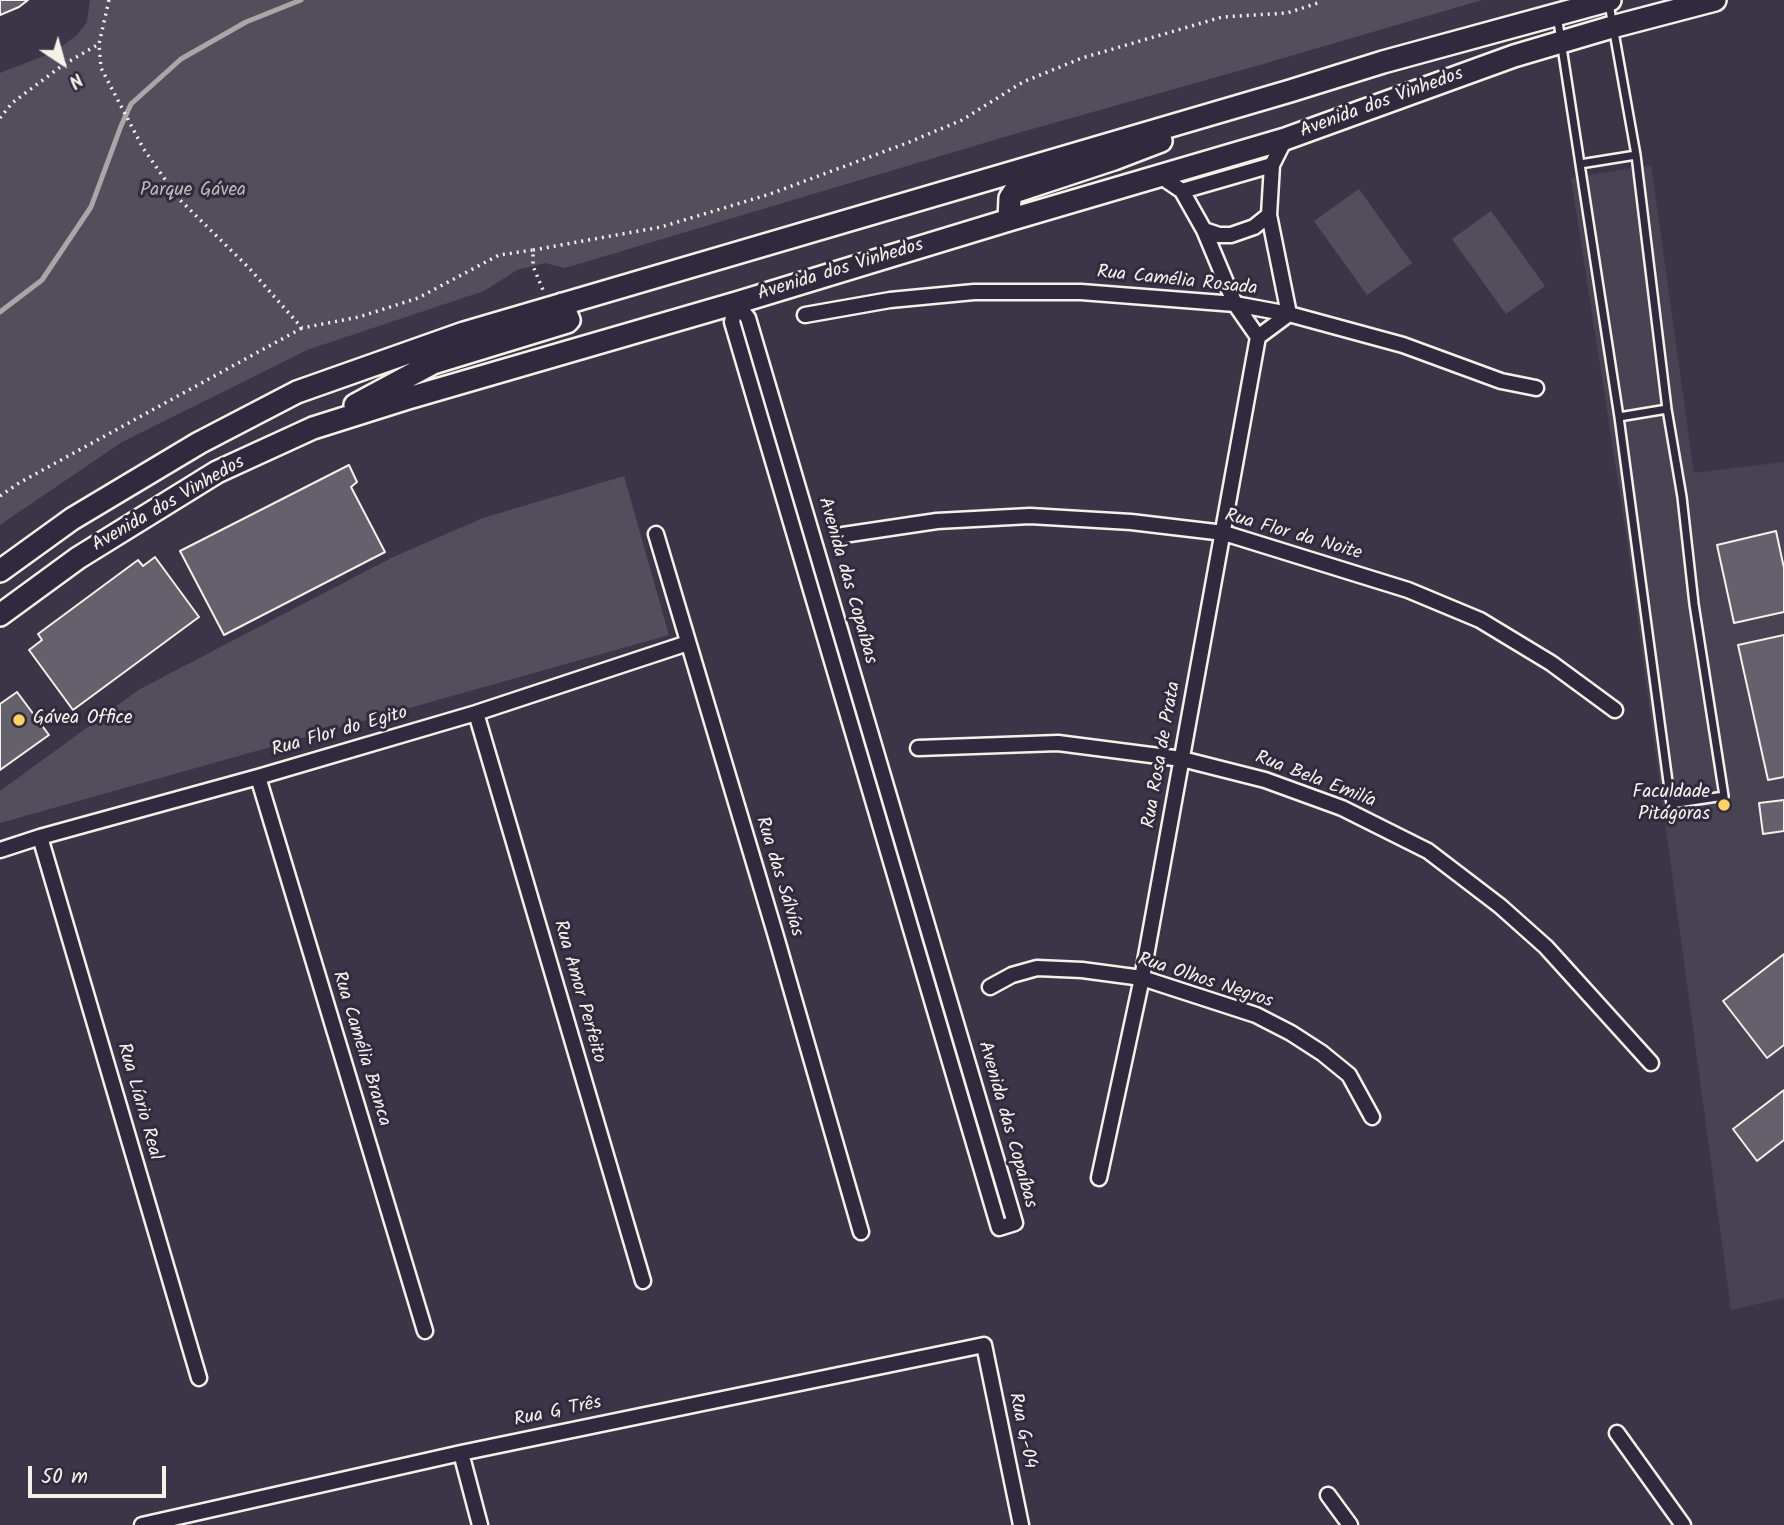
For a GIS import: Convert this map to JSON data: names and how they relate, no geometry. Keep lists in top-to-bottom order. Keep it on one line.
{"streets":{"main road":["Avenida dos Vinhedos"],"street":["Rua Camélia Rosada","Rua Flor da Noite","Avenida das Copaíbas","Rua Flor do Egito","Rua Rosa de Prata","Rua Bela Emilía","Rua das Sálvías","Rua Olhos Negros","Rua Amor Perfeito","Rua Camélia Branca","Rua Líario Real","Rua G Três","Rua G-04"]},"crossings":[["Avenida dos Vinhedos","Avenida das Copaíbas"],["Rua Flor da Noite","Rua Rosa de Prata"],["Rua Flor do Egito","Rua das Sálvías"],["Rua Flor do Egito","Rua Amor Perfeito"],["Rua Flor do Egito","Rua Camélia Branca"],["Rua Flor do Egito","Rua Líario Real"],["Rua Rosa de Prata","Rua Bela Emilía"],["Rua Rosa de Prata","Rua Olhos Negros"],["Rua G Três","Rua G-04"]],"parks":["Parque Gávea"],"places":["Gávea Office","Faculdade Pitágoras"],"scale_bar":"50 m","north":"bottom right"}
